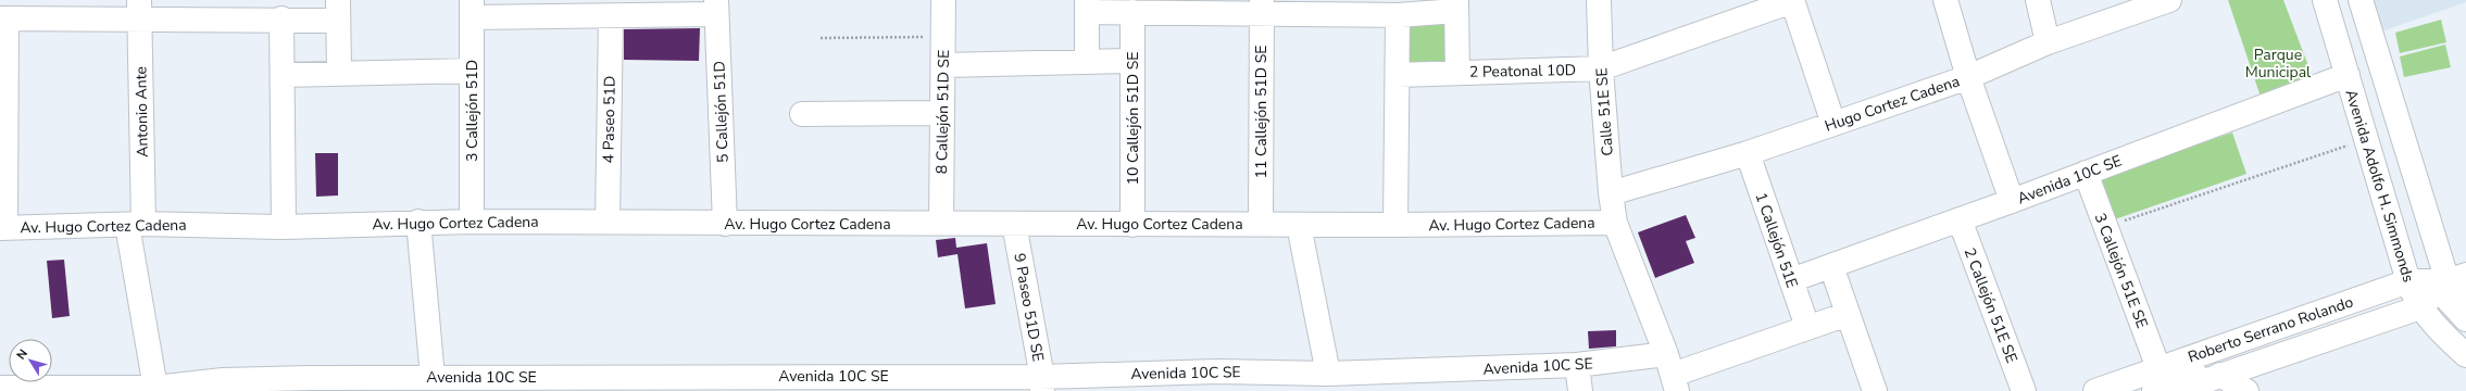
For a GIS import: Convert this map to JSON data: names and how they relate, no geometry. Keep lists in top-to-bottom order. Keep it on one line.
{"streets":{"street":["2 Peatonal 10D","Hugo Cortez Cadena","3 Callejón 51D","Antonio Ante","5 Callejón 51D","8 Callejón 51D SE","11 Callejón 51D SE","Calle 51E SE","10 Callejón 51D SE","4 Paseo 51D","Avenida 10C SE","Avenida Adolfo H. Simmonds","Av. Hugo Cortez Cadena","1 Callejón 51E","3 Callejón 51E SE","2 Callejón 51E SE","9 Paseo 51D SE","Roberto Serrano Rolando"]},"crossings":[["2 Peatonal 10D","Calle 51E SE"],["Hugo Cortez Cadena","Calle 51E SE"],["Hugo Cortez Cadena","1 Callejón 51E"],["3 Callejón 51D","Av. Hugo Cortez Cadena"],["Antonio Ante","Avenida 10C SE"],["Antonio Ante","Av. Hugo Cortez Cadena"],["5 Callejón 51D","Av. Hugo Cortez Cadena"],["8 Callejón 51D SE","Av. Hugo Cortez Cadena"],["11 Callejón 51D SE","Av. Hugo Cortez Cadena"],["Calle 51E SE","Avenida 10C SE"],["Calle 51E SE","Av. Hugo Cortez Cadena"],["10 Callejón 51D SE","Av. Hugo Cortez Cadena"],["4 Paseo 51D","Av. Hugo Cortez Cadena"],["Avenida 10C SE","Avenida Adolfo H. Simmonds"],["Avenida 10C SE","1 Callejón 51E"],["Avenida 10C SE","3 Callejón 51E SE"],["Avenida 10C SE","2 Callejón 51E SE"],["Avenida 10C SE","9 Paseo 51D SE"],["Avenida Adolfo H. Simmonds","Roberto Serrano Rolando"],["Av. Hugo Cortez Cadena","9 Paseo 51D SE"],["3 Callejón 51E SE","Roberto Serrano Rolando"]],"parks":["Parque Municipal"],"north":"top left"}
